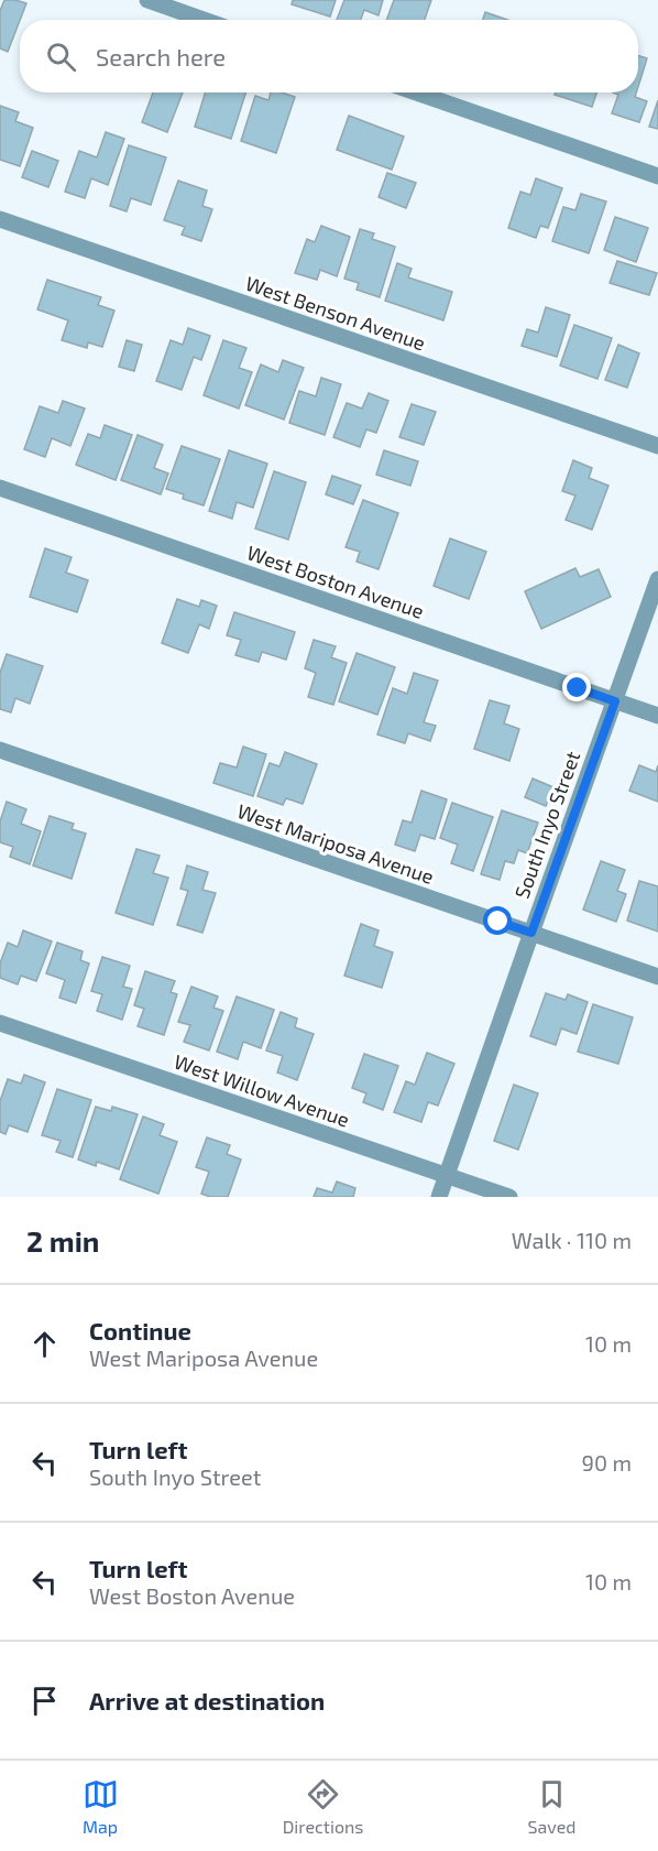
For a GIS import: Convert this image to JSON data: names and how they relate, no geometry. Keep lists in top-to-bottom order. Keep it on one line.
{"streets":{"street":["West Benson Avenue","West Boston Avenue","South Inyo Street","West Mariposa Avenue","West Willow Avenue"]},"crossings":[["West Boston Avenue","South Inyo Street"],["South Inyo Street","West Mariposa Avenue"],["South Inyo Street","West Willow Avenue"]],"page":{"search":"Search here","heading":["2 min","Walk · 110 m"],"list":[["Continue","West Mariposa Avenue","10 m"],["Turn left","South Inyo Street","90 m"],["Turn left","West Boston Avenue","10 m"],"Arrive at destination"],"nav":["Map","Directions","Saved"]}}
